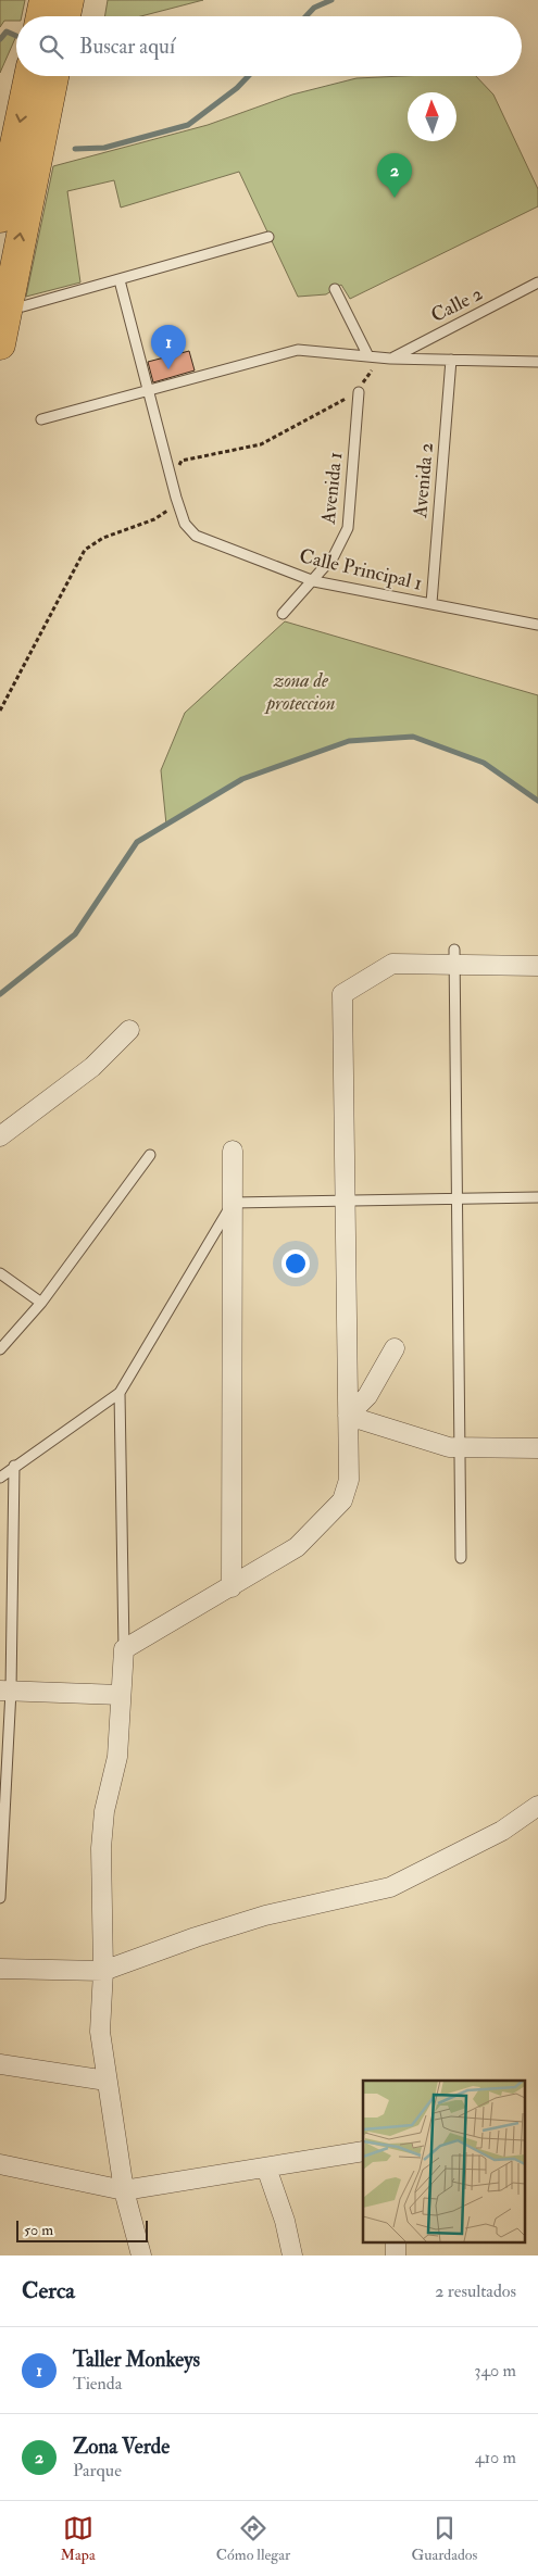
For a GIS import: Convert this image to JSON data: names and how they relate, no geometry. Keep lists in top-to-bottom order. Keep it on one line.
{"streets":{"lane":["Calle 2","Avenida 2","Avenida 1","Calle Principal 1"]},"crossings":[["Avenida 2","Calle Principal 1"],["Avenida 1","Calle Principal 1"]],"parks":["zona de proteccion"],"scale_bar":"50 m","north":"top","page":{"search":"Buscar aquí","pins":["2","1"],"scale":"50 m","heading":["Cerca","2 resultados"],"list":[{"mark":"1","name":"Taller Monkeys","note":"Tienda","value":"340 m"},{"mark":"2","name":"Zona Verde","note":"Parque","value":"410 m"}],"nav":["Mapa","Cómo llegar","Guardados"]}}
